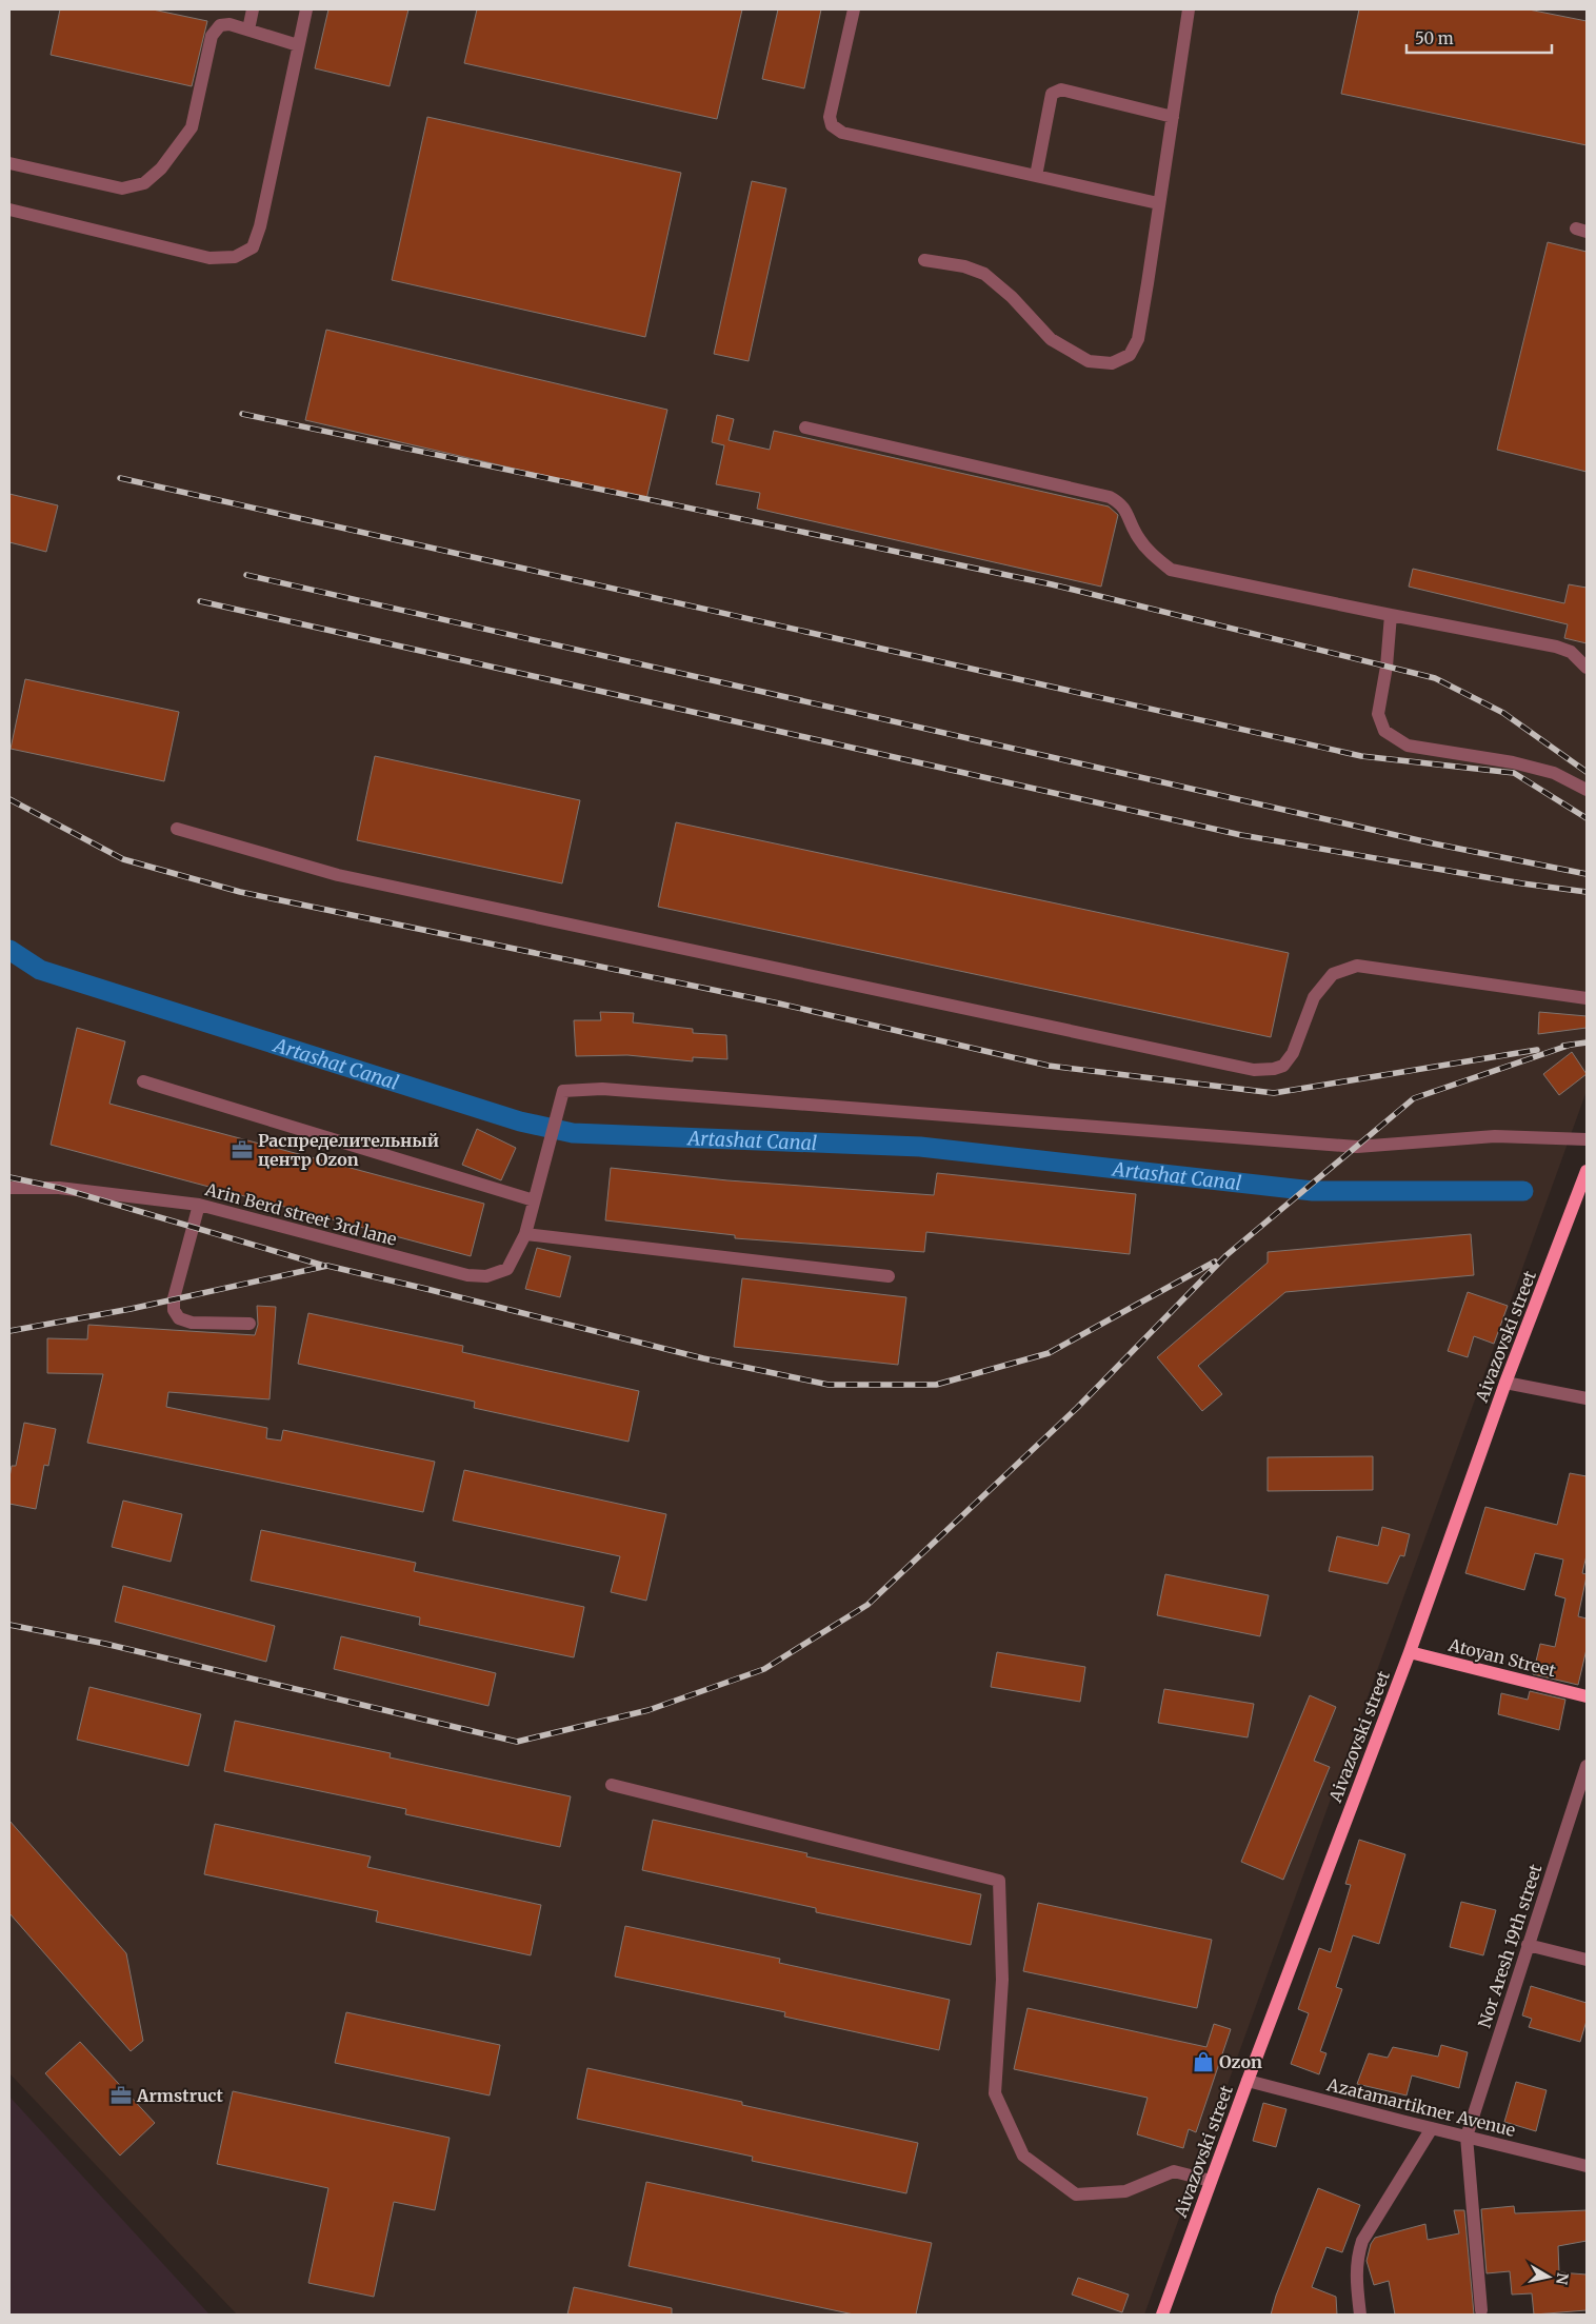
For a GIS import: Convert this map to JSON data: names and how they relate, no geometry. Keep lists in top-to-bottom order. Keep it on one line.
{"streets":{"main road":["Aivazovski street","Atoyan Street"],"street":["Arin Berd street 3rd lane","Nor Aresh 19th street","Azatamartikner Avenue"]},"crossings":[["Aivazovski street","Atoyan Street"],["Aivazovski street","Azatamartikner Avenue"],["Nor Aresh 19th street","Azatamartikner Avenue"]],"water":["Artashat Canal"],"places":{"office":["Распределительный центр Ozon","Armstruct"],"shop":["Ozon"]},"scale_bar":"50 m","north":"right"}
